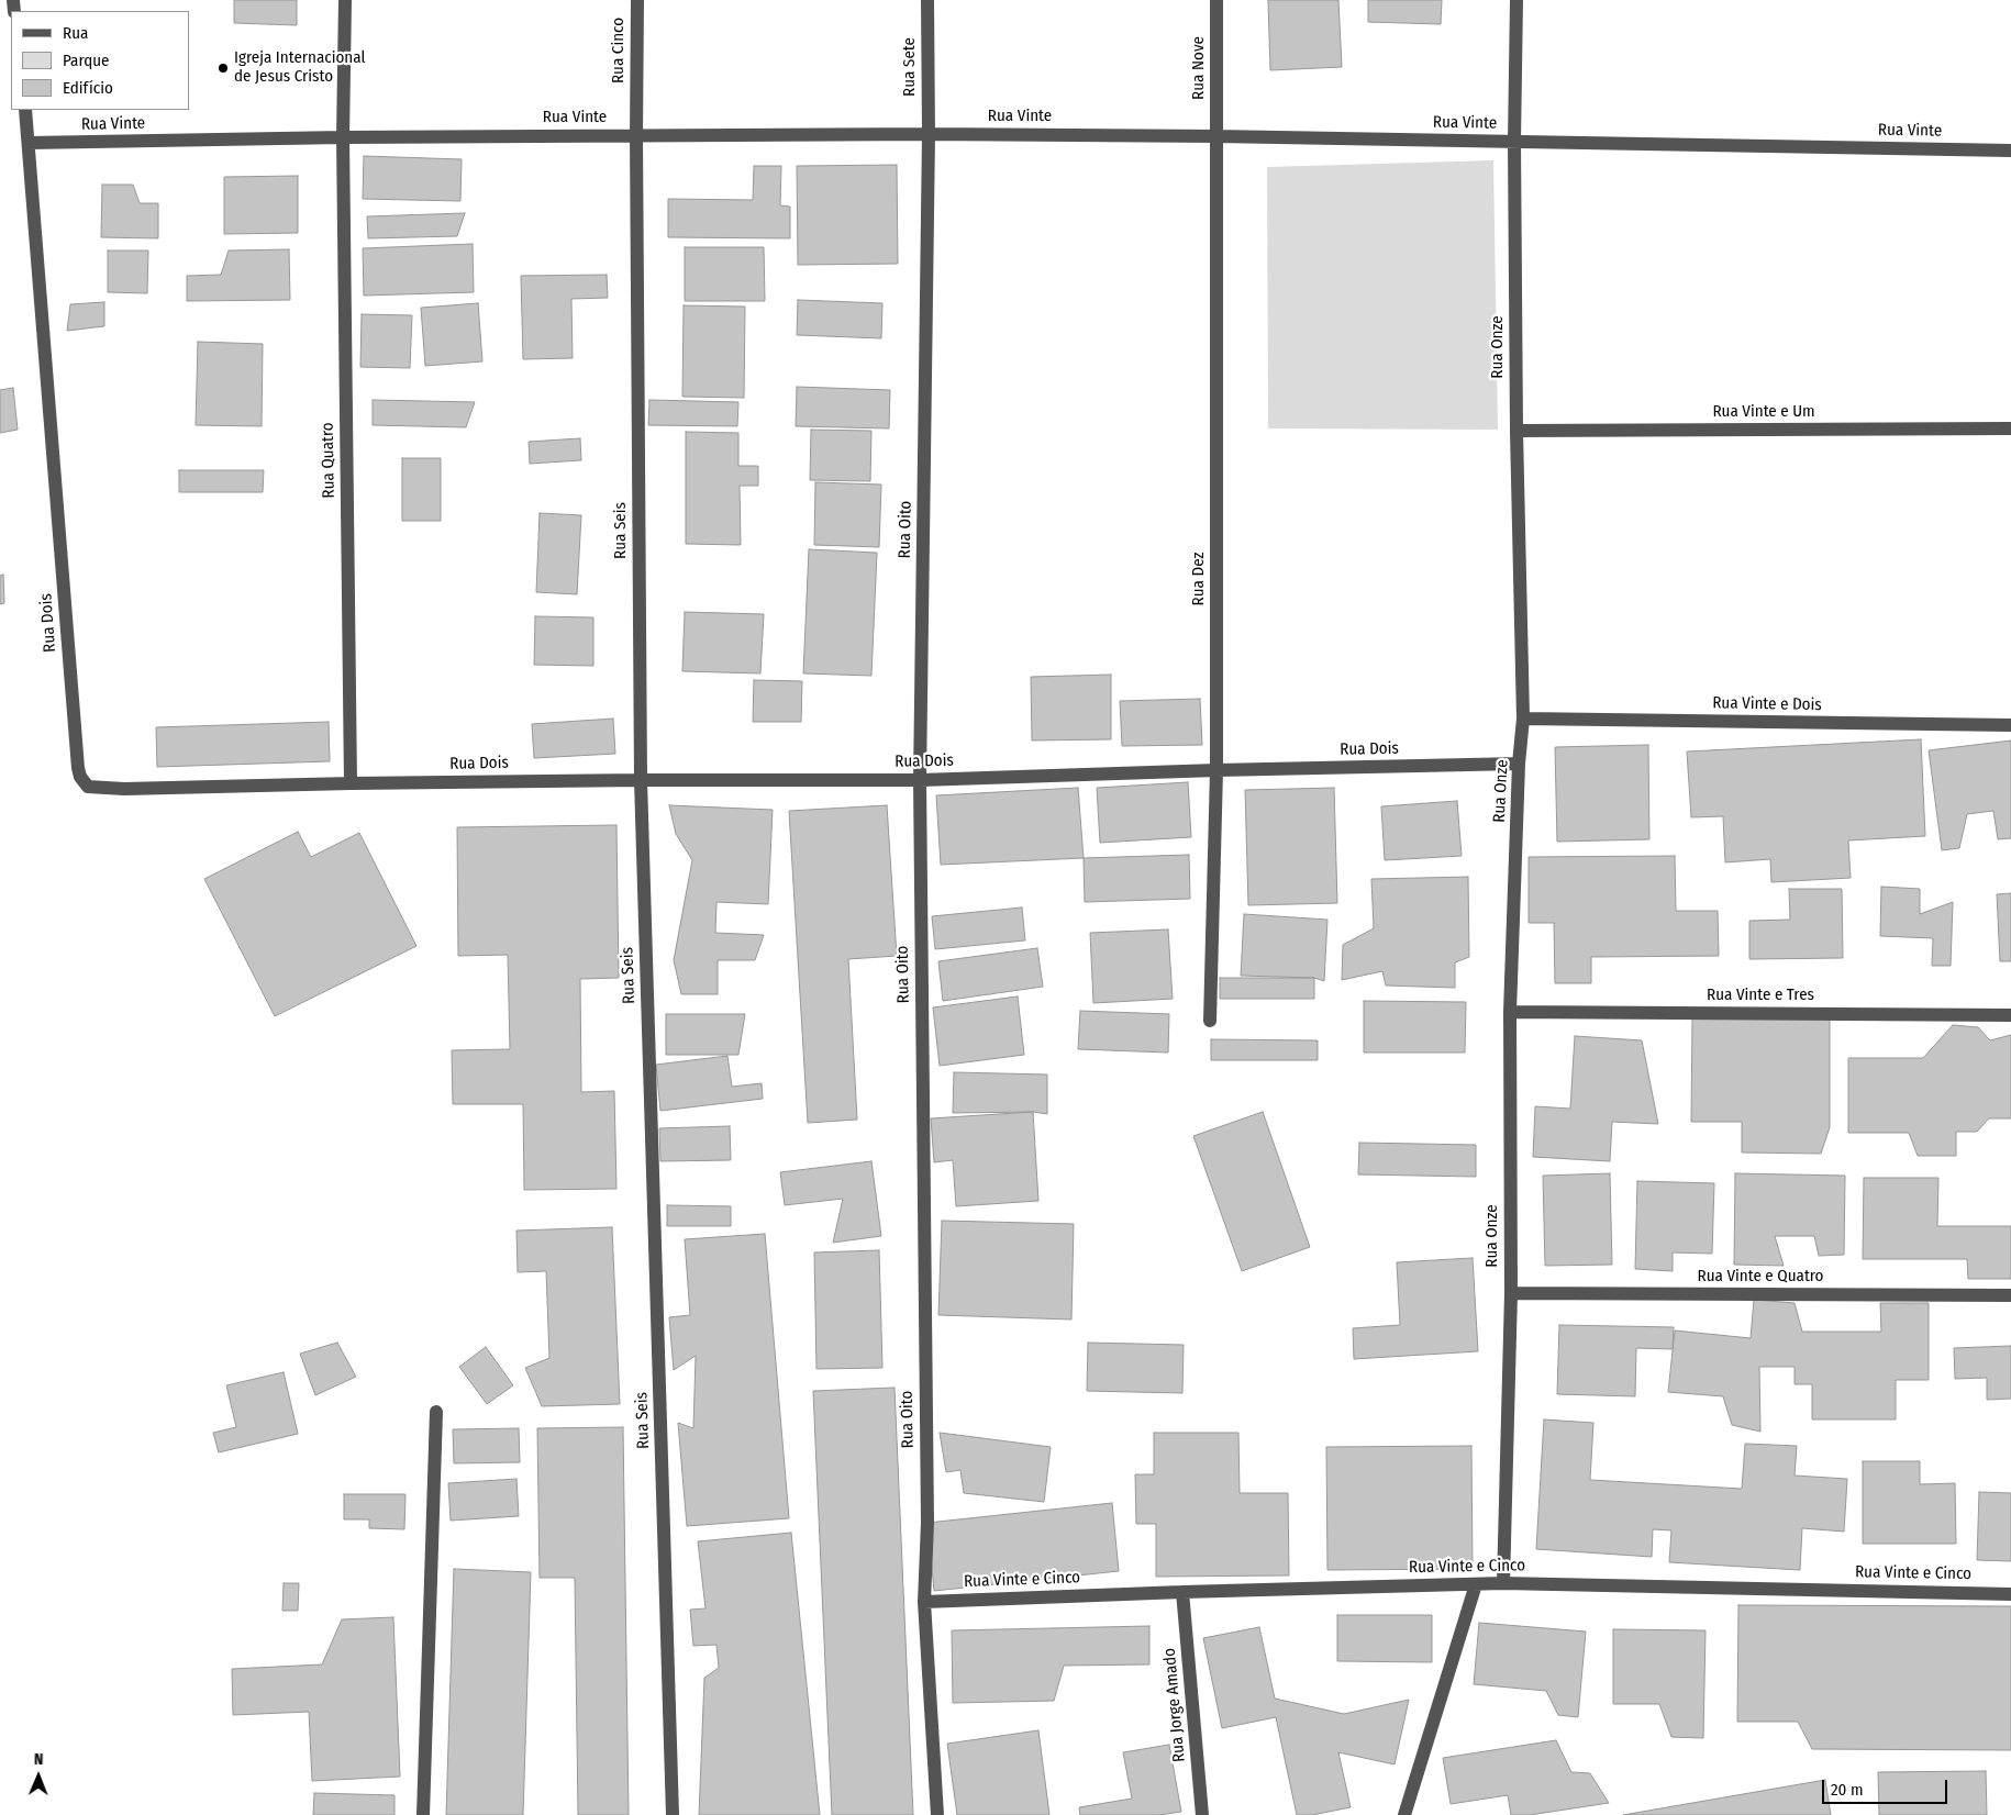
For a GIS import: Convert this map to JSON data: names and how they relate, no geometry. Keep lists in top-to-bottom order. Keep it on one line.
{"streets":{"street":["Rua Cinco","Rua Sete","Rua Nove","Rua Vinte","Rua Onze","Rua Vinte e Um","Rua Quatro","Rua Oito","Rua Seis","Rua Dez","Rua Dois","Rua Vinte e Dois","Rua Vinte e Tres","Rua Vinte e Quatro","Rua Vinte e Cinco","Rua Jorge Amado"]},"crossings":[["Rua Cinco","Rua Vinte"],["Rua Cinco","Rua Seis"],["Rua Sete","Rua Vinte"],["Rua Sete","Rua Oito"],["Rua Nove","Rua Vinte"],["Rua Nove","Rua Dez"],["Rua Vinte","Rua Onze"],["Rua Vinte","Rua Quatro"],["Rua Vinte","Rua Oito"],["Rua Vinte","Rua Seis"],["Rua Vinte","Rua Dez"],["Rua Vinte","Rua Dois"],["Rua Onze","Rua Vinte e Um"],["Rua Onze","Rua Dois"],["Rua Onze","Rua Vinte e Dois"],["Rua Onze","Rua Vinte e Tres"],["Rua Onze","Rua Vinte e Quatro"],["Rua Onze","Rua Vinte e Cinco"],["Rua Quatro","Rua Dois"],["Rua Oito","Rua Dois"],["Rua Oito","Rua Vinte e Cinco"],["Rua Seis","Rua Dois"],["Rua Dez","Rua Dois"],["Rua Vinte e Cinco","Rua Jorge Amado"]],"places":["Igreja Internacional de Jesus Cristo"],"legend":["Rua","Parque","Edifício"],"scale_bar":"20 m","north":"top"}
